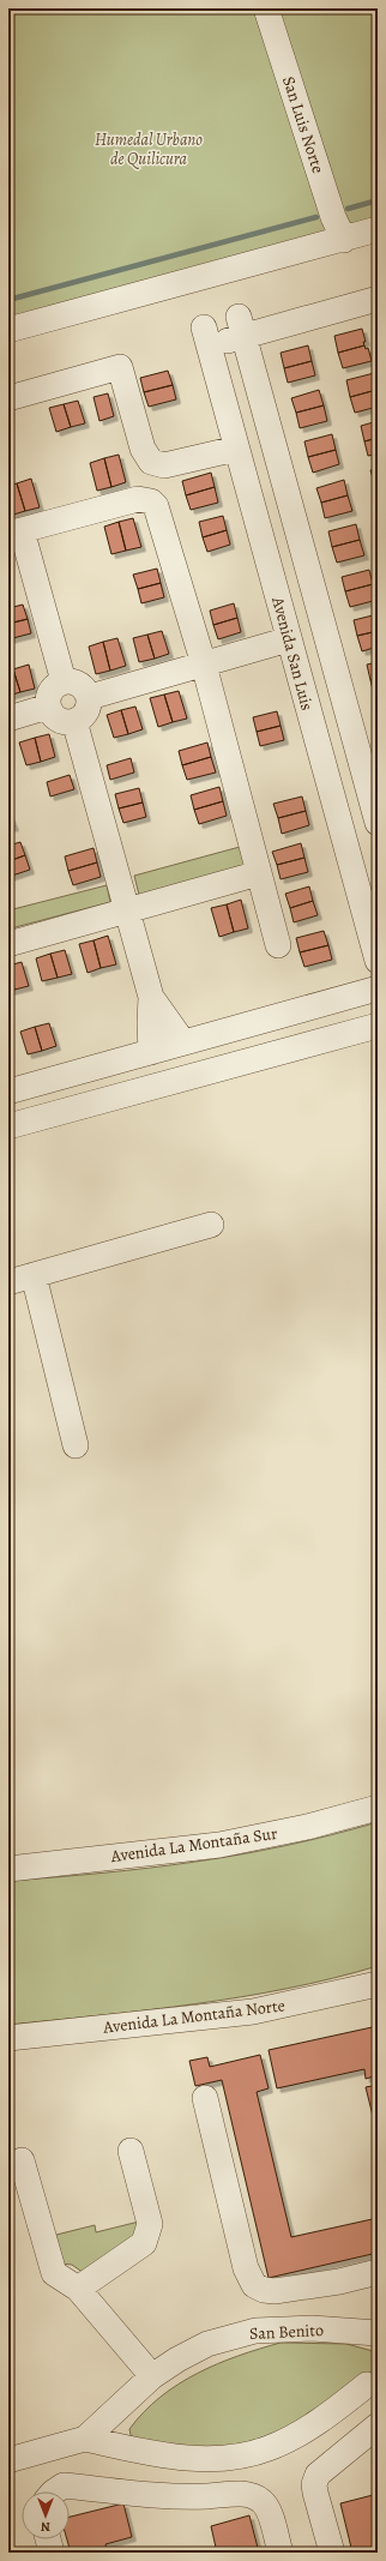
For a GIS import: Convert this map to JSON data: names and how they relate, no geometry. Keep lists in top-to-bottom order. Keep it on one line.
{"streets":{"street":["San Luis Norte","Avenida San Luis","Avenida La Montaña Sur","Avenida La Montaña Norte","San Benito"]},"parks":["Humedal Urbano de Quilicura"],"north":"bottom"}
